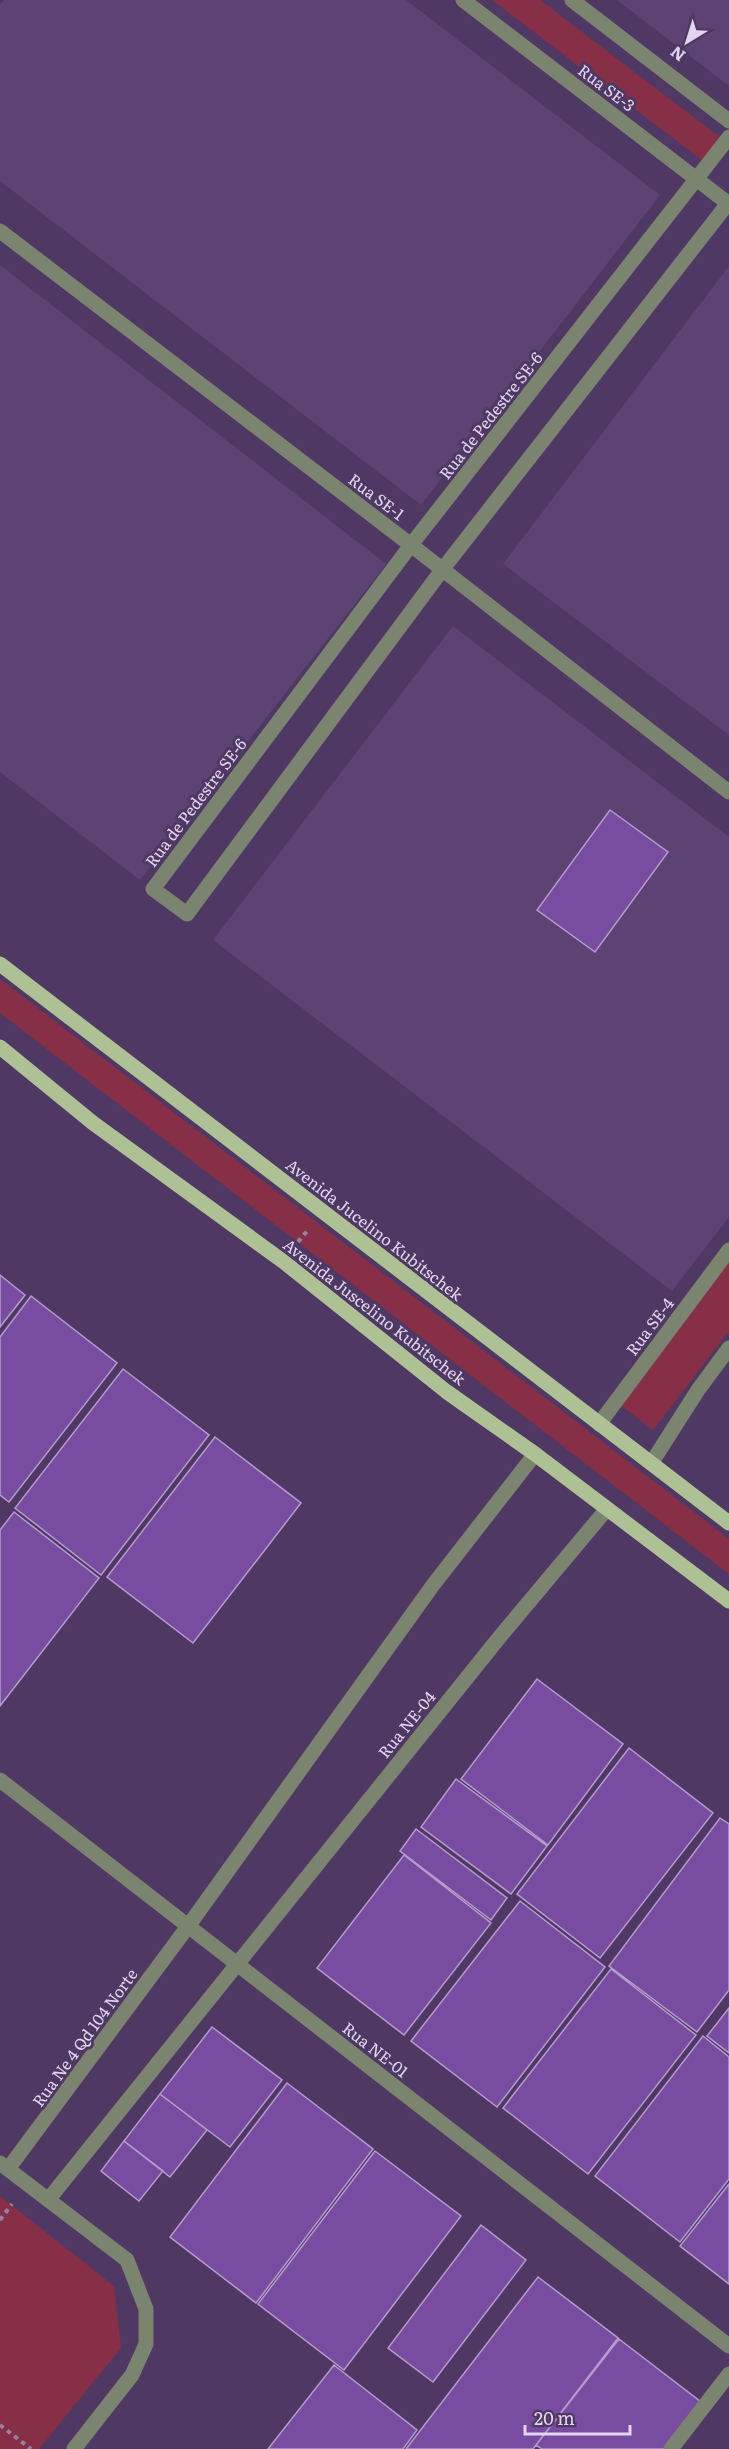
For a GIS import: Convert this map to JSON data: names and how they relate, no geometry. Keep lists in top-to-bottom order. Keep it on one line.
{"streets":{"main road":["Avenida Jucelino Kubitschek","Avenida Juscelino Kubitschek"],"street":["Rua SE-3","Rua de Pedestre SE-6","Rua SE-1","Rua SE-4","Rua NE-04","Rua Ne 4 Qd 104 Norte","Rua NE-01"]},"crossings":[["Rua SE-3","Rua de Pedestre SE-6"],["Rua de Pedestre SE-6","Rua SE-1"],["Avenida Jucelino Kubitschek","Rua SE-4"],["Avenida Juscelino Kubitschek","Rua NE-04"],["Rua NE-04","Rua NE-01"],["Rua Ne 4 Qd 104 Norte","Rua NE-01"]],"scale_bar":"20 m","north":"bottom left"}
